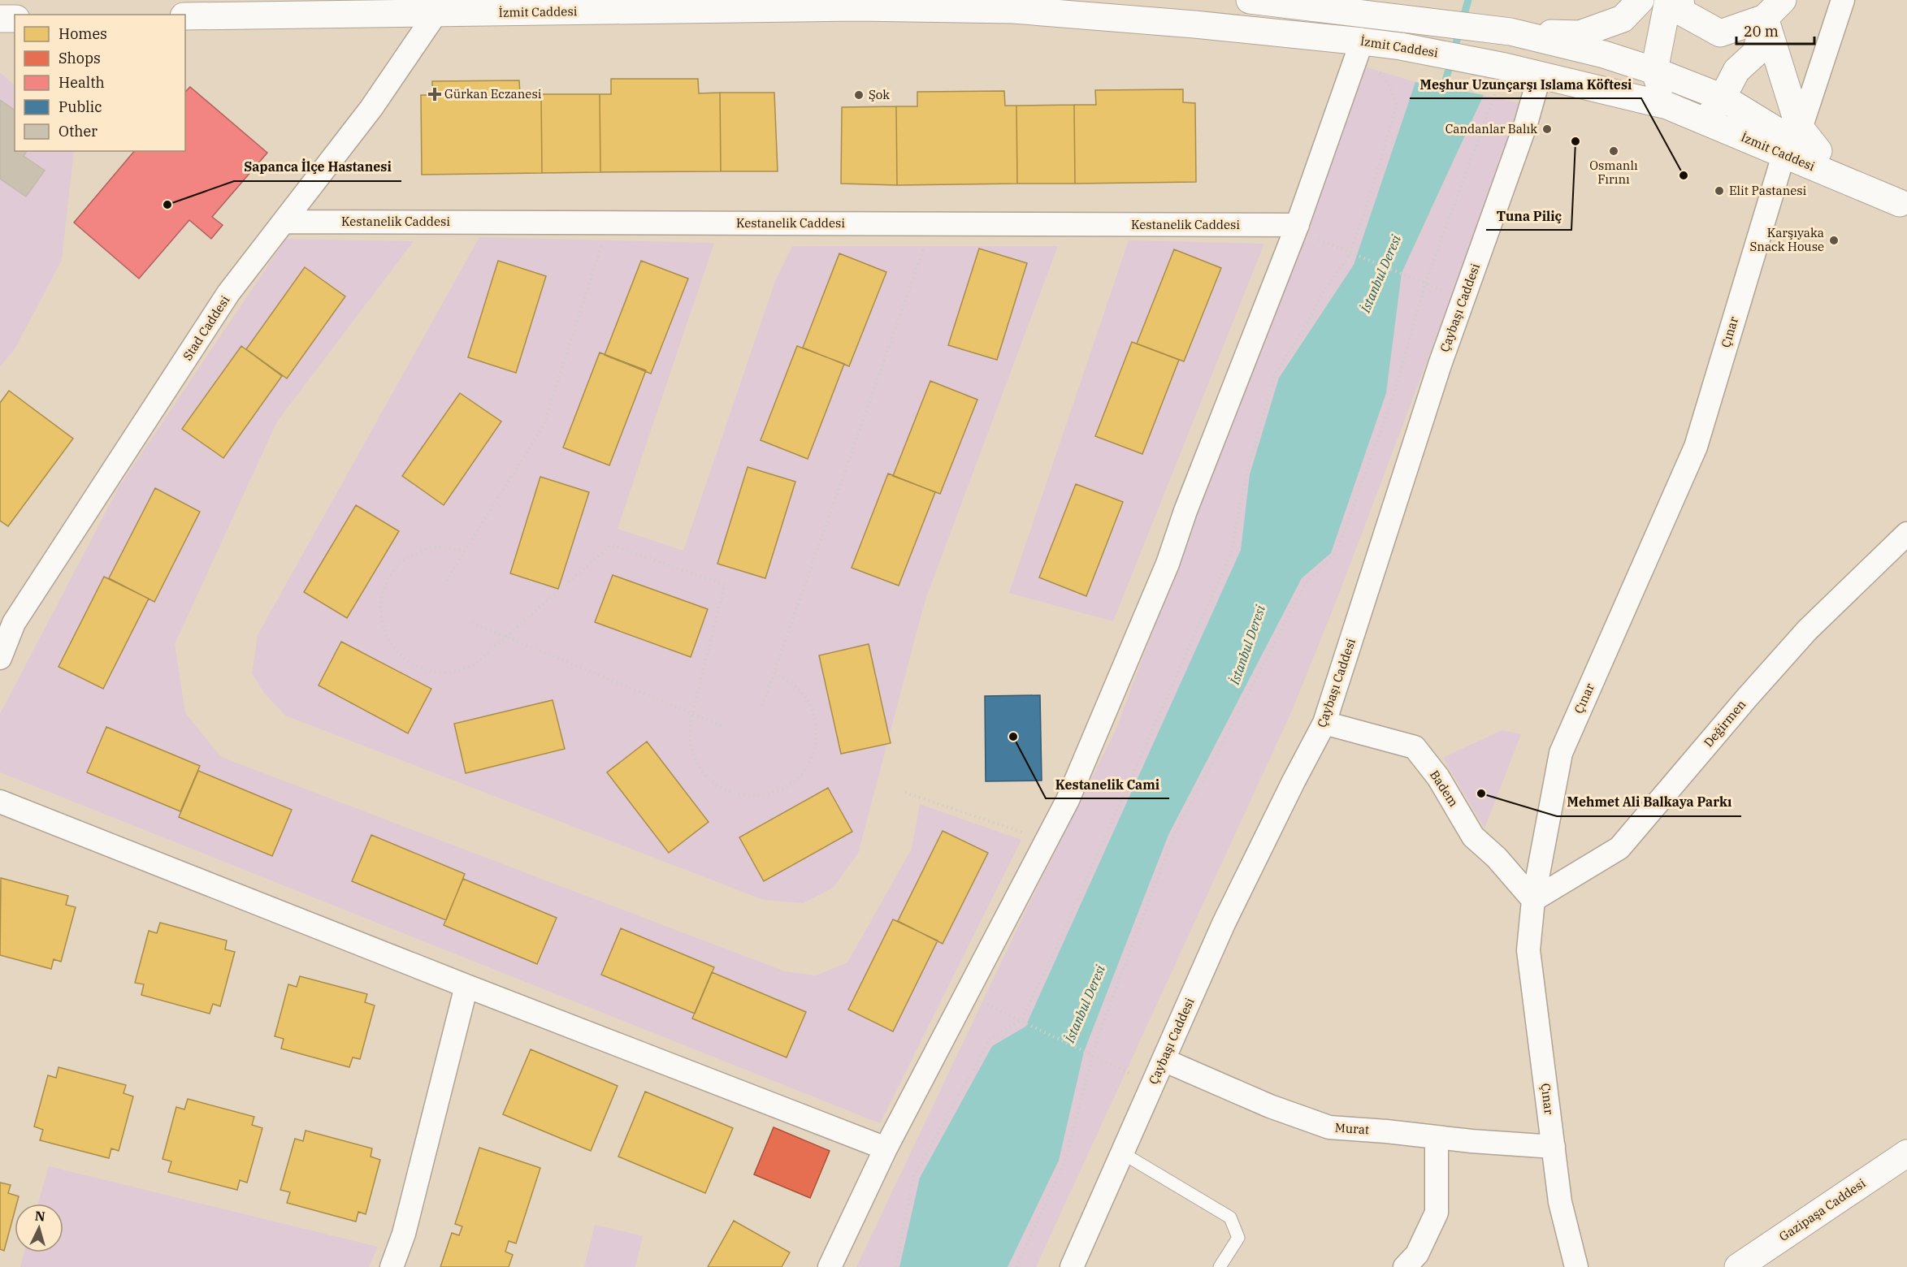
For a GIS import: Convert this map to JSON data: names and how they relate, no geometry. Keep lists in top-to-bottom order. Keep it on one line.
{"streets":{"main road":["İzmit Caddesi","Gazipaşa Caddesi"],"street":["Kestanelik Caddesi","Çaybaşı Caddesi","Stad Caddesi","Çınar","Değirmen","Badem","Murat"]},"crossings":[["İzmit Caddesi","Çaybaşı Caddesi"],["İzmit Caddesi","Stad Caddesi"],["İzmit Caddesi","Çınar"],["Kestanelik Caddesi","Stad Caddesi"],["Çaybaşı Caddesi","Badem"],["Çaybaşı Caddesi","Murat"],["Çınar","Değirmen"],["Çınar","Badem"],["Çınar","Murat"],["Değirmen","Badem"]],"water":["İstanbul Deresi"],"places":{"health":["Gürkan Eczanesi"],"other":["Şok","Candanlar Balık","Tuna Piliç","Osmanlı Fırını","Meşhur Uzunçarşı Islama Köftesi","Elit Pastanesi","Sapanca İlçe Hastanesi","Karşıyaka Snack House","Kestanelik Cami","Mehmet Ali Balkaya Parkı"]},"legend":["Homes","Shops","Health","Public","Other"],"scale_bar":"20 m","north":"top"}
